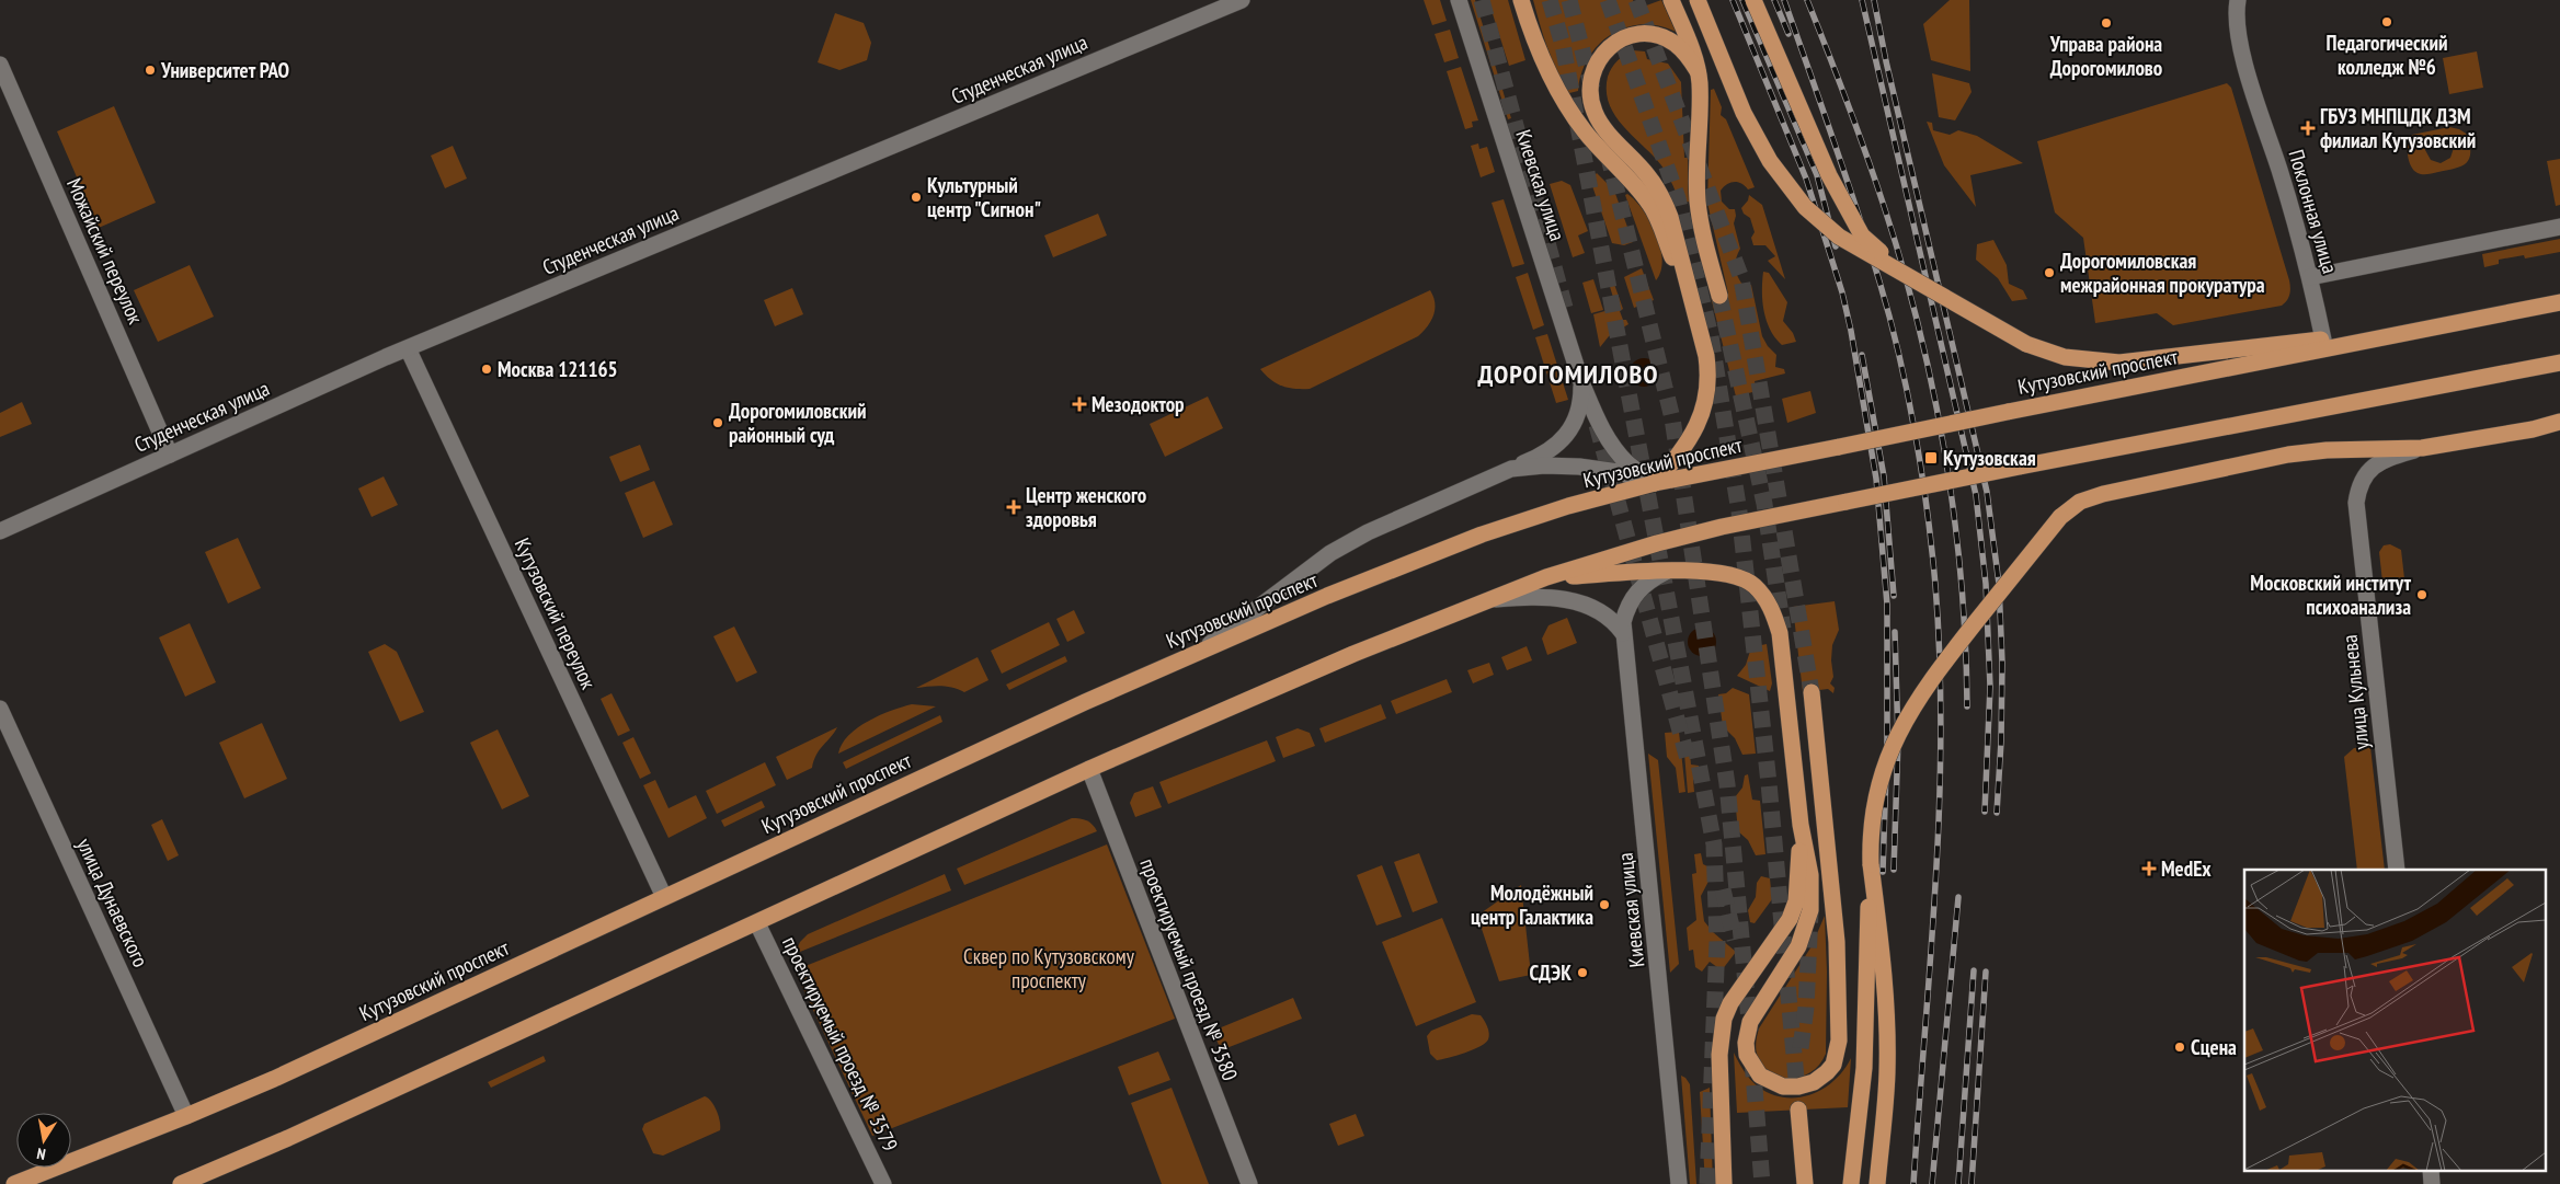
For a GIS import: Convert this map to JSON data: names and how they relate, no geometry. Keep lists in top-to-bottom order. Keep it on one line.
{"streets":{"main road":["Кутузовский проспект"],"street":["Студенческая улица","Киевская улица","Поклонная улица","Можайский переулок","Кутузовский переулок","улица Кульнева","улица Дунаевского","проектируемый проезд № 3580","проектируемый проезд № 3579"]},"crossings":[["Студенческая улица","Можайский переулок"],["Студенческая улица","Кутузовский переулок"],["Киевская улица","Кутузовский проспект"],["Кутузовский проспект","Кутузовский переулок"],["Кутузовский проспект","улица Дунаевского"]],"districts":["ДОРОГОМИЛОВО"],"parks":["Сквер по Кутузовскому проспекту"],"places":{"other":["Педагогический колледж №6","Управа района Дорогомилово","Университет РАО","Культурный центр \"Сигнон\"","Дорогомиловская межрайонная прокуратура","Москва 121165","Дорогомиловский районный суд","Московский институт психоанализа","Молодёжный центр Галактика","СДЭК","Сцена"],"health":["ГБУЗ МНПЦДК ДЗМ филиал Кутузовский","Мезодоктор","Центр женского здоровья","MedEx"],"transit":["Кутузовская"]},"north":"bottom"}
